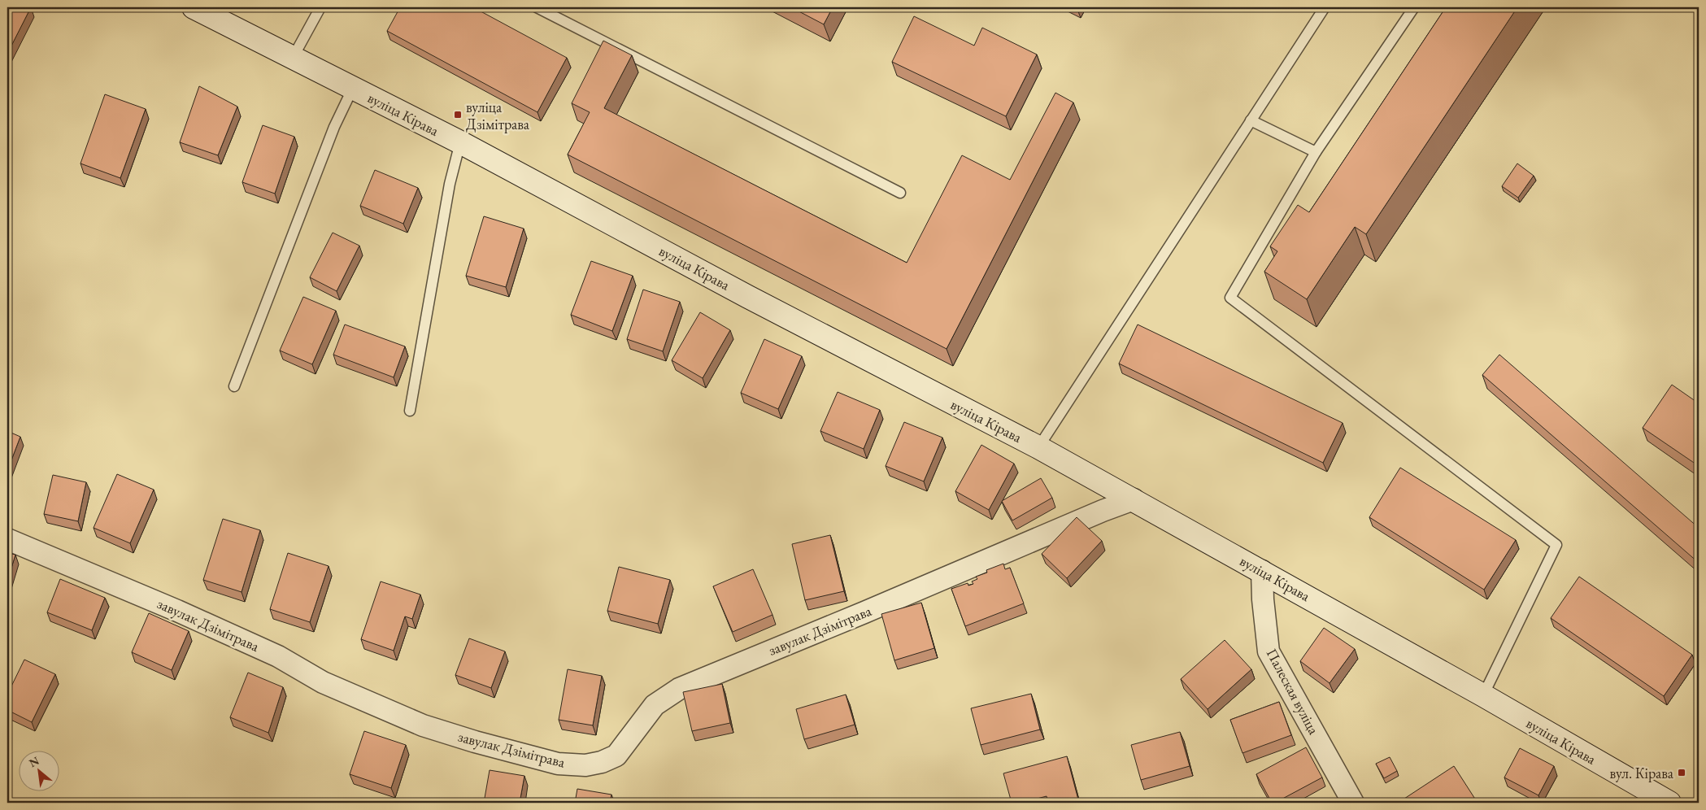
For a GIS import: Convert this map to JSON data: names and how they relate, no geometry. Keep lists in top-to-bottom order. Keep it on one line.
{"streets":{"main road":["вуліца Кірава"],"street":["завулак Дзімітрава","Палеская вуліца"]},"crossings":[["вуліца Кірава","завулак Дзімітрава"],["вуліца Кірава","Палеская вуліца"]],"places":{"transit":["вуліца Дзімітрава","вул. Кірава"]},"north":"top left"}
